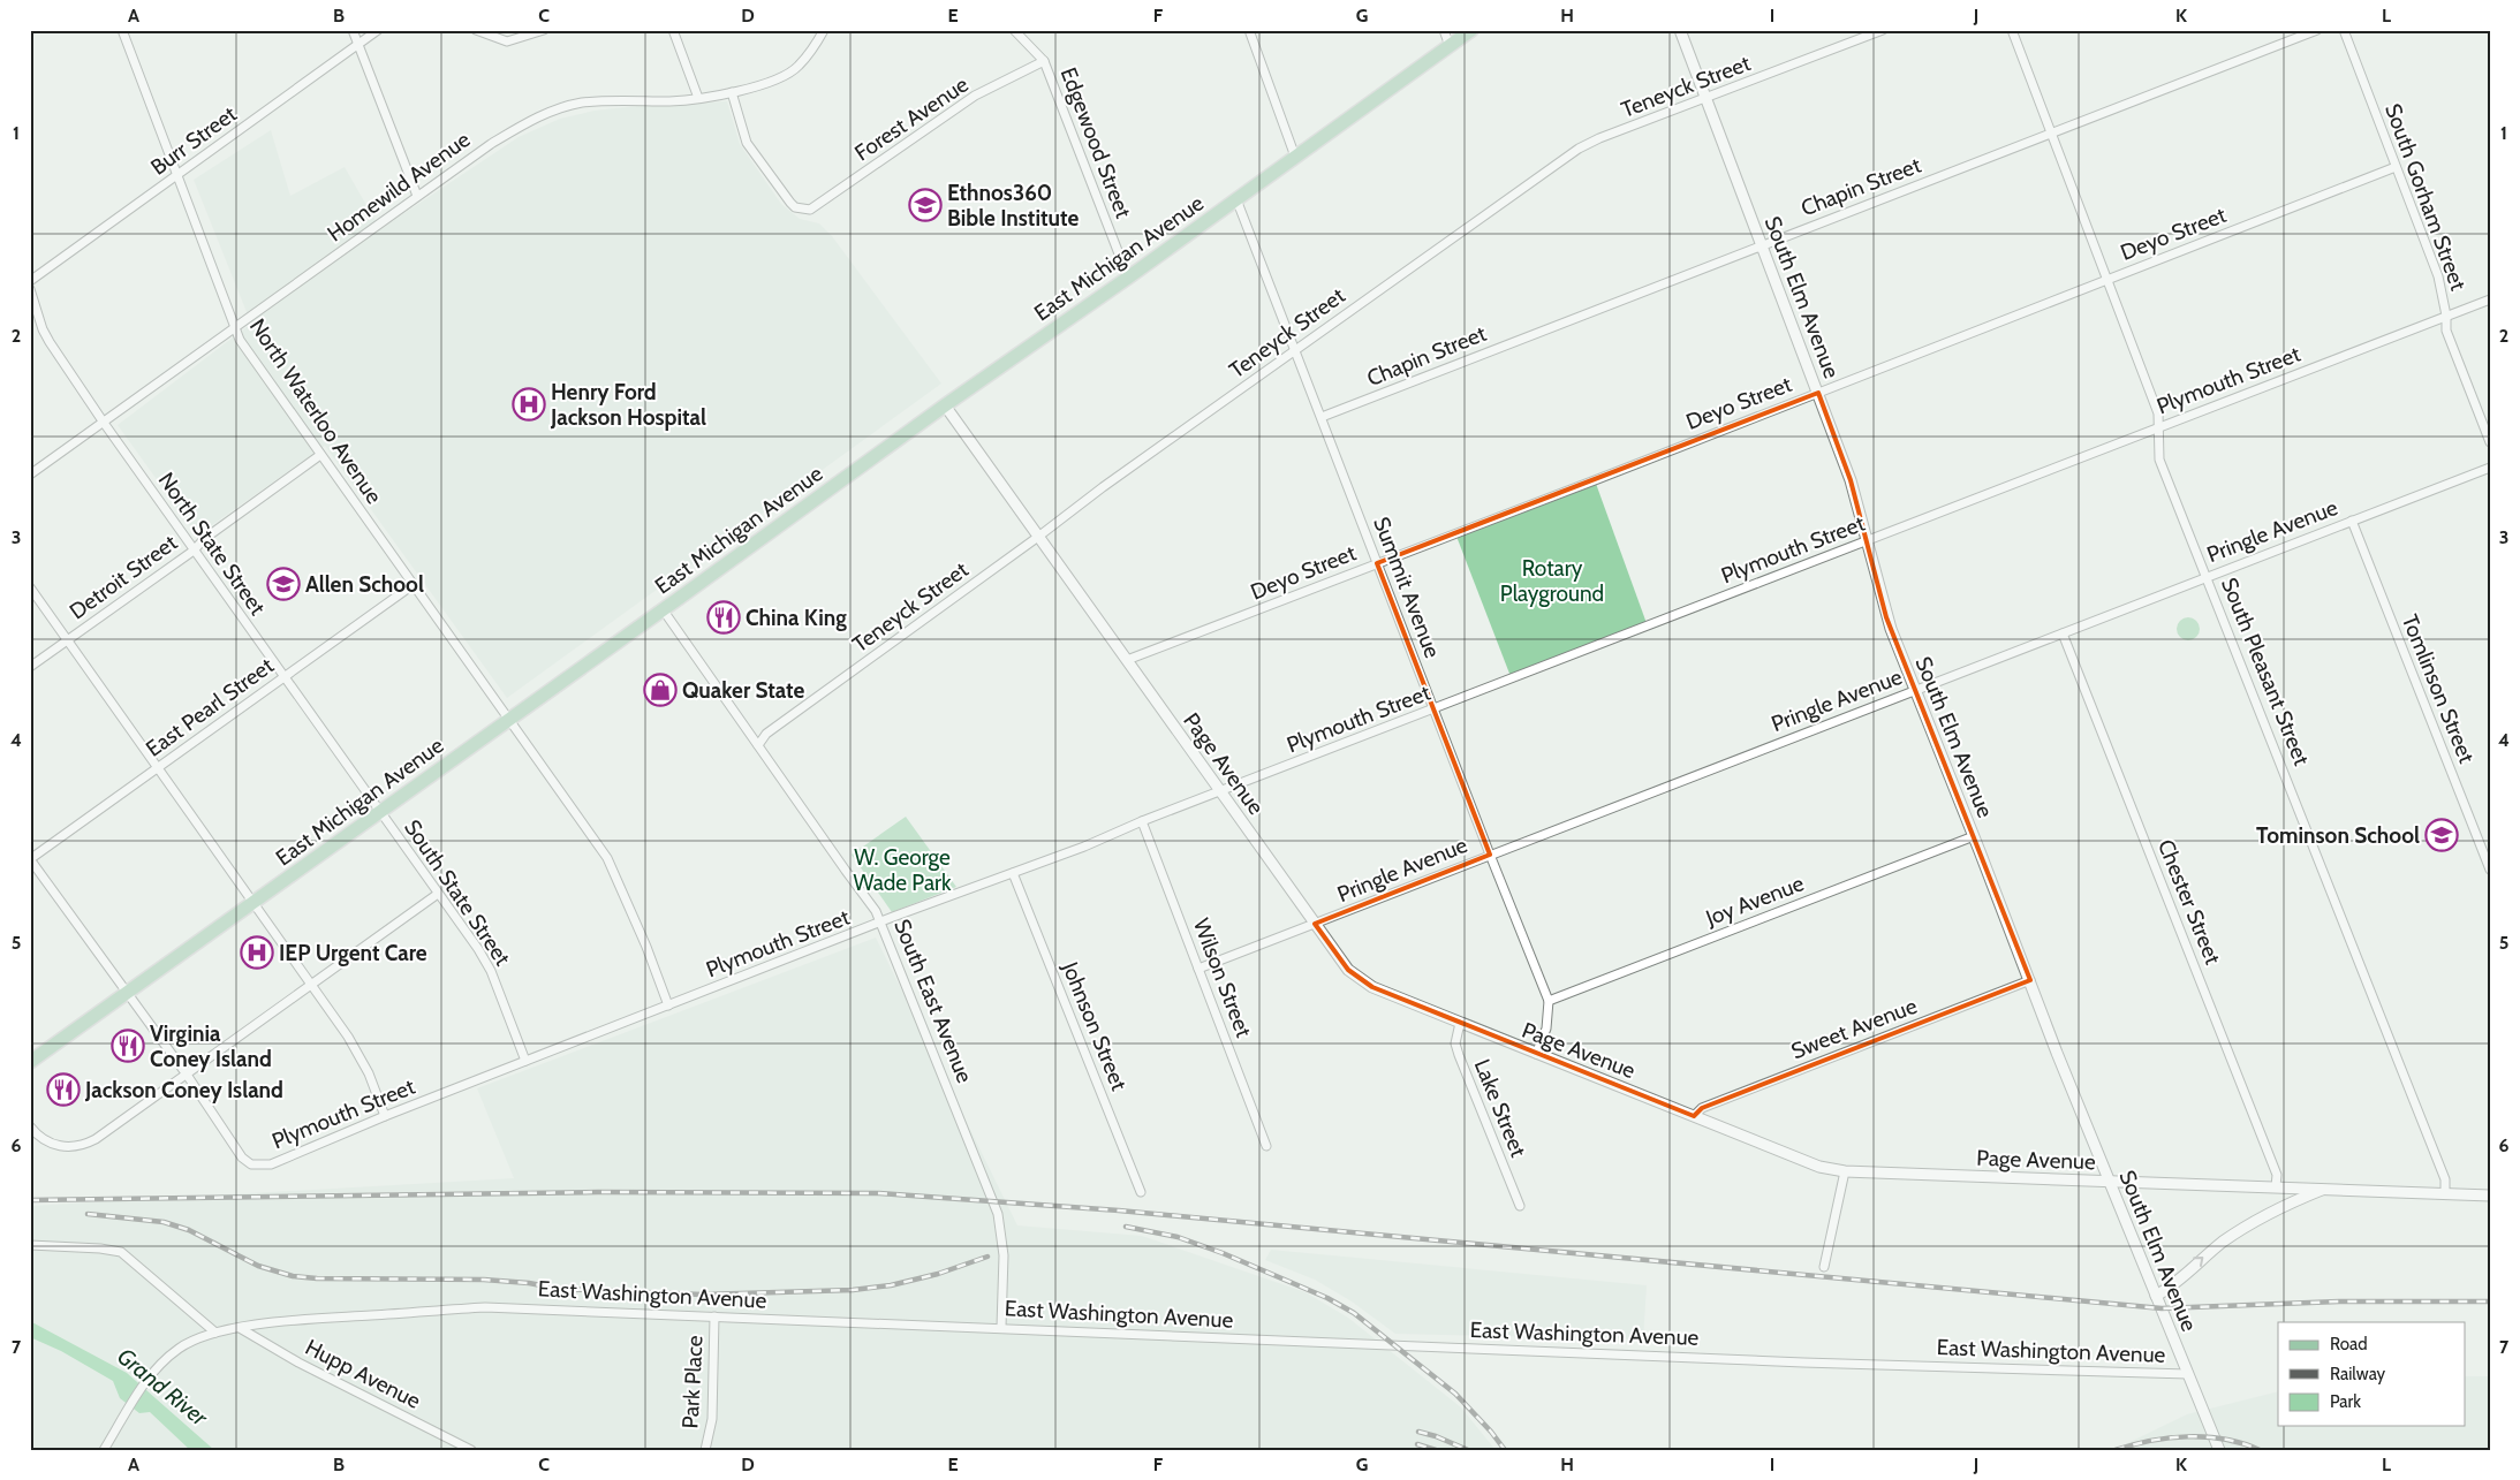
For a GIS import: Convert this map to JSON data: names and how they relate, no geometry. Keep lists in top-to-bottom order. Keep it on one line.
{"streets":{"main road":["East Michigan Avenue"],"street":["Teneyck Street","Forest Avenue","Burr Street","Edgewood Street","Homewild Avenue","Chapin Street","South Gorham Street","Deyo Street","South Elm Avenue","Plymouth Street","North Waterloo Avenue","Pringle Avenue","North State Street","Detroit Street","Summit Avenue","South Pleasant Street","Tomlinson Street","East Pearl Street","Page Avenue","South State Street","Joy Avenue","Chester Street","Wilson Street","South East Avenue","Johnson Street","Sweet Avenue","Lake Street","East Washington Avenue","Hupp Avenue","Park Place"]},"crossings":[["Teneyck Street","South Elm Avenue"],["Teneyck Street","Summit Avenue"],["Teneyck Street","Page Avenue"],["Teneyck Street","South East Avenue"],["Forest Avenue","Edgewood Street"],["Forest Avenue","Homewild Avenue"],["Burr Street","North Waterloo Avenue"],["Edgewood Street","East Michigan Avenue"],["Homewild Avenue","North Waterloo Avenue"],["Homewild Avenue","North State Street"],["Chapin Street","South Elm Avenue"],["Chapin Street","Summit Avenue"],["Chapin Street","South Pleasant Street"],["South Gorham Street","Deyo Street"],["South Gorham Street","Plymouth Street"],["Deyo Street","South Elm Avenue"],["Deyo Street","Summit Avenue"],["Deyo Street","South Pleasant Street"],["Deyo Street","Page Avenue"],["East Michigan Avenue","North Waterloo Avenue"],["East Michigan Avenue","North State Street"],["East Michigan Avenue","Summit Avenue"],["East Michigan Avenue","Page Avenue"],["East Michigan Avenue","South State Street"],["East Michigan Avenue","South East Avenue"],["South Elm Avenue","Plymouth Street"],["South Elm Avenue","Pringle Avenue"],["South Elm Avenue","Page Avenue"],["South Elm Avenue","Joy Avenue"],["South Elm Avenue","Sweet Avenue"],["South Elm Avenue","East Washington Avenue"],["Plymouth Street","North Waterloo Avenue"],["Plymouth Street","Summit Avenue"],["Plymouth Street","South Pleasant Street"],["Plymouth Street","Page Avenue"],["Plymouth Street","South State Street"],["Plymouth Street","Wilson Street"],["Plymouth Street","South East Avenue"],["Plymouth Street","Johnson Street"],["North Waterloo Avenue","Detroit Street"],["North Waterloo Avenue","East Pearl Street"],["Pringle Avenue","Summit Avenue"],["Pringle Avenue","South Pleasant Street"],["Pringle Avenue","Tomlinson Street"],["Pringle Avenue","Page Avenue"],["Pringle Avenue","Chester Street"],["Pringle Avenue","Wilson Street"],["North State Street","Detroit Street"],["North State Street","East Pearl Street"],["North State Street","South State Street"],["Summit Avenue","Page Avenue"],["Summit Avenue","Joy Avenue"],["South Pleasant Street","Page Avenue"],["Page Avenue","Chester Street"],["Page Avenue","Sweet Avenue"],["Page Avenue","Lake Street"],["South East Avenue","East Washington Avenue"],["East Washington Avenue","Hupp Avenue"],["East Washington Avenue","Park Place"]],"water":["Grand River"],"parks":["Rotary Playground","W. George Wade Park"],"places":{"school or university":["Ethnos360 Bible Institute","Allen School","Tominson School"],"hospital":["Henry Ford Jackson Hospital","IEP Urgent Care"],"restaurant":["China King","Virginia Coney Island","Jackson Coney Island"],"shop":["Quaker State"]},"legend":["Road","Railway","Park"],"grid":{"columns":["A","B","C","D","E","F","G","H","I","J","K","L"],"rows":["1","2","3","4","5","6","7"]}}
